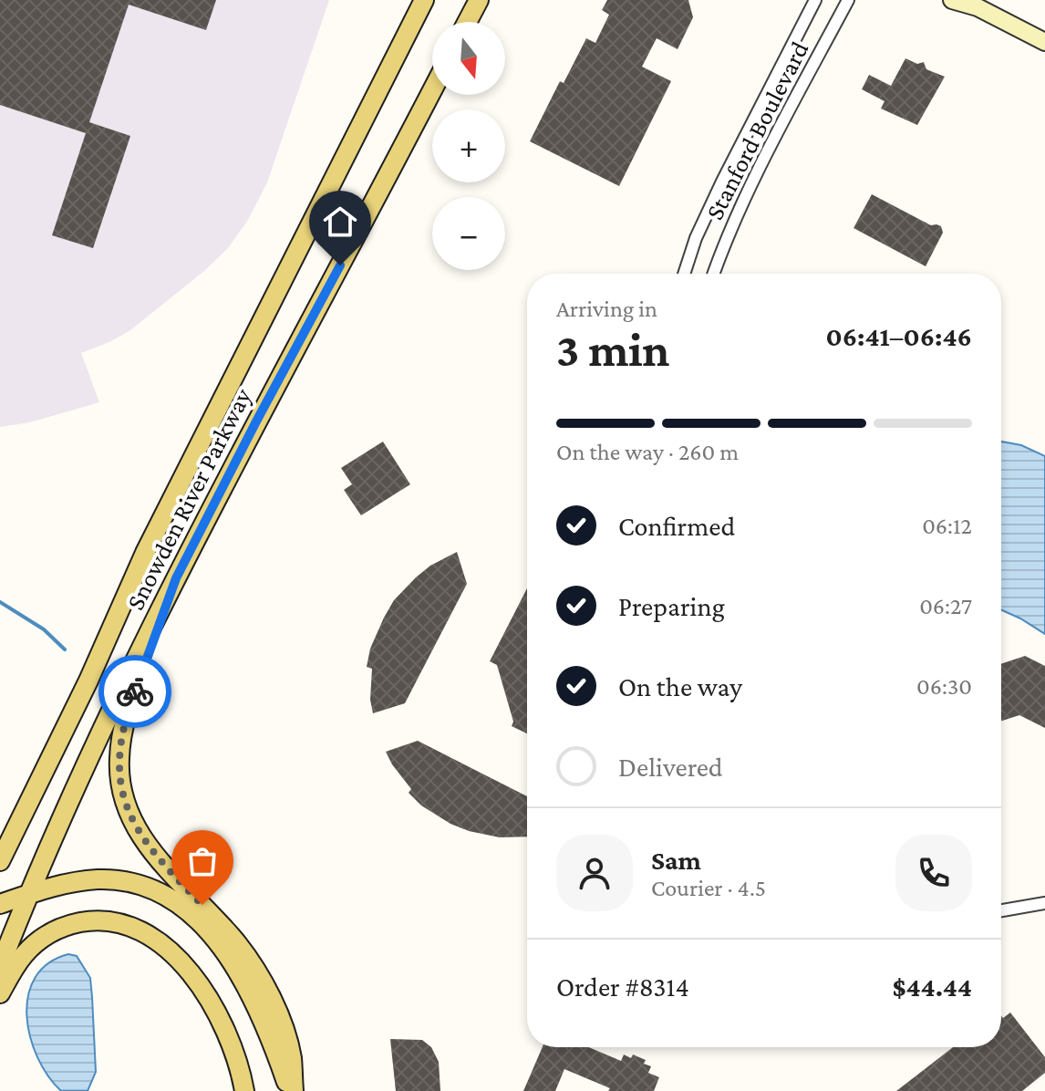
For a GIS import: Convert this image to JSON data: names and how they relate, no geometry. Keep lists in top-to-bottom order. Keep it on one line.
{"streets":{"main road":["Snowden River Parkway"],"street":["Stanford Boulevard"]},"north":"bottom","page":{"map_buttons":["+","−"],"heading":["3 min","Arriving in","06:41–06:46"],"panel":["Sam","Courier · 4.5","Order #8314","$44.44"],"bar":"On the way · 260 m","list":[["Confirmed","06:12"],["Preparing","06:27"],["On the way","06:30"],"Delivered"]}}
